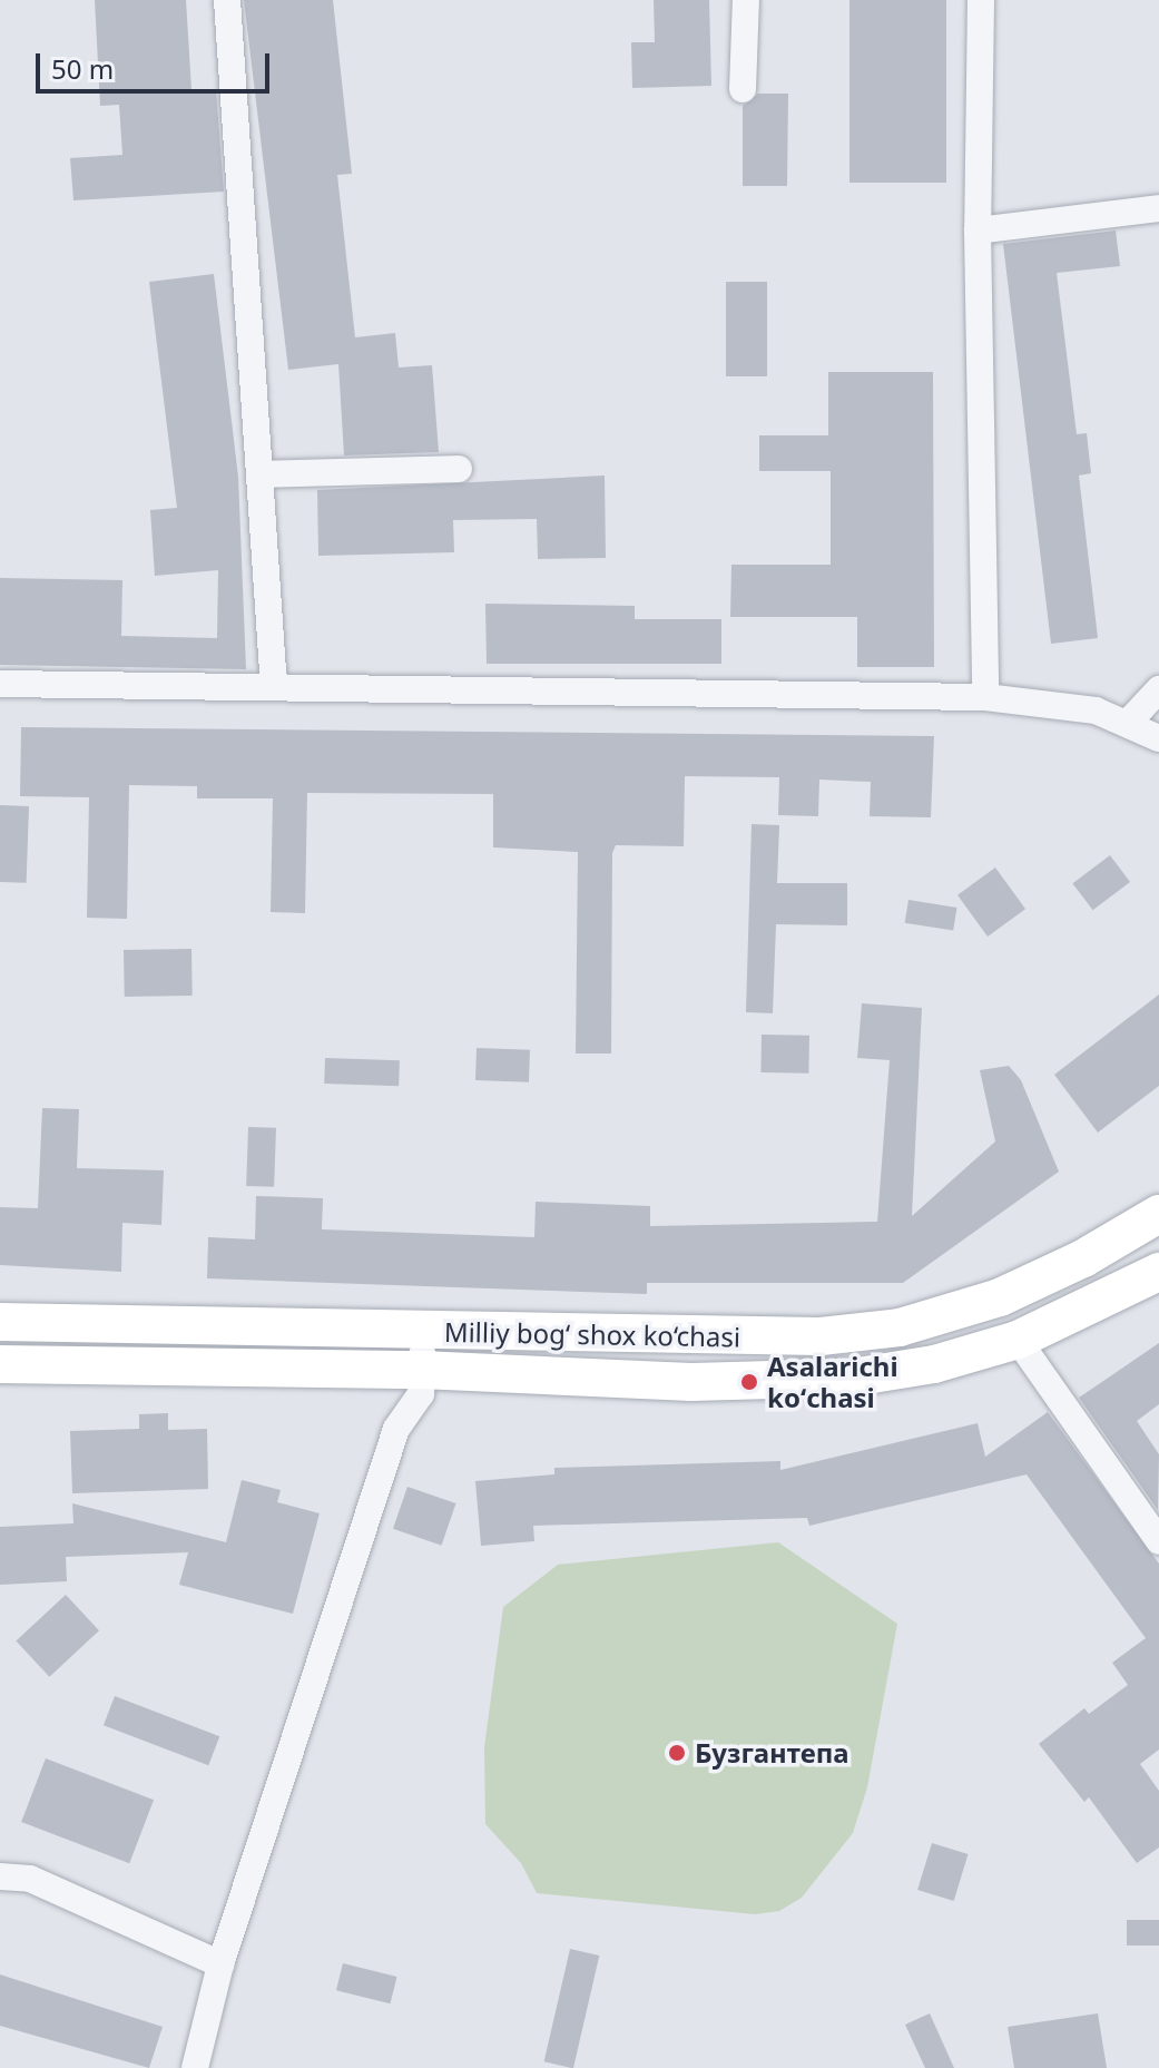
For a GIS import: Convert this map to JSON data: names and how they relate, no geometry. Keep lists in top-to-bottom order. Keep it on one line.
{"streets":{"main road":["Milliy bog‘ shox ko‘chasi"]},"places":["Asalarichi koʻchasi","Бузгантепа"],"scale_bar":"50 m"}
